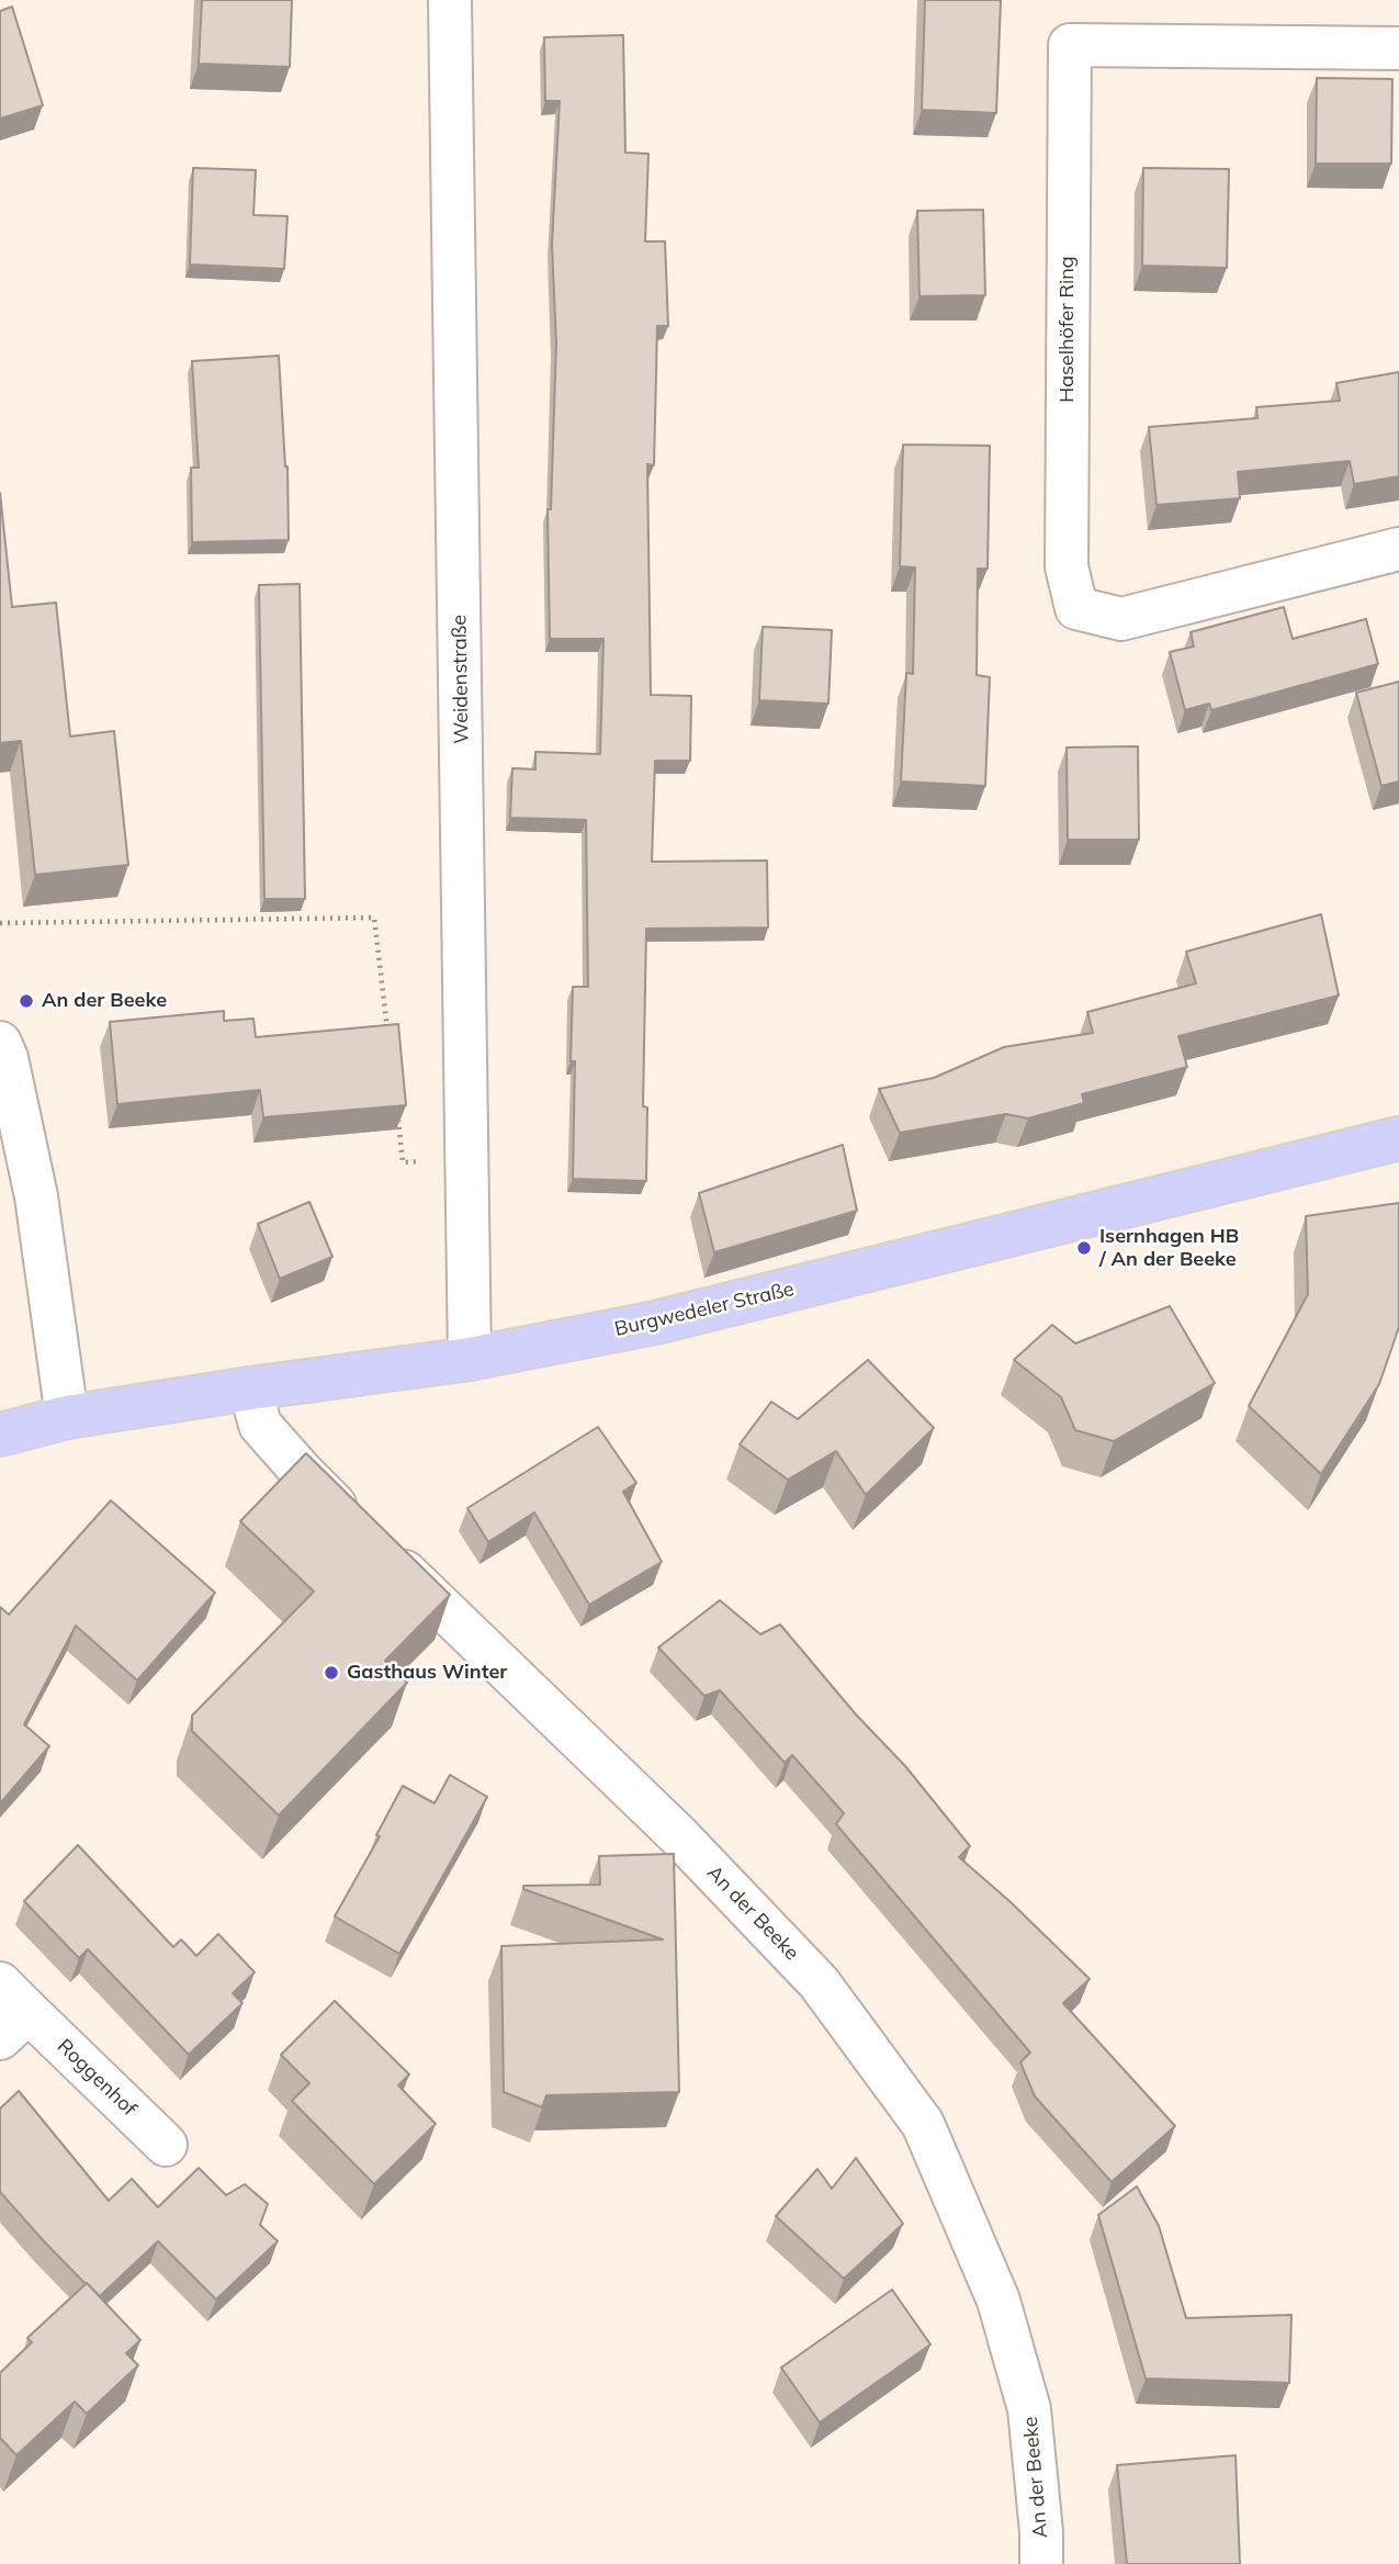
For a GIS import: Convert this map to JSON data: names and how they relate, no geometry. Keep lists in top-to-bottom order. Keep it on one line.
{"streets":{"main road":["Burgwedeler Straße"],"street":["Haselhöfer Ring","Weidenstraße","An der Beeke","Roggenhof"]},"crossings":[["Weidenstraße","Burgwedeler Straße"],["Burgwedeler Straße","An der Beeke"]],"places":["An der Beeke","Isernhagen HB / An der Beeke","Gasthaus Winter"]}
